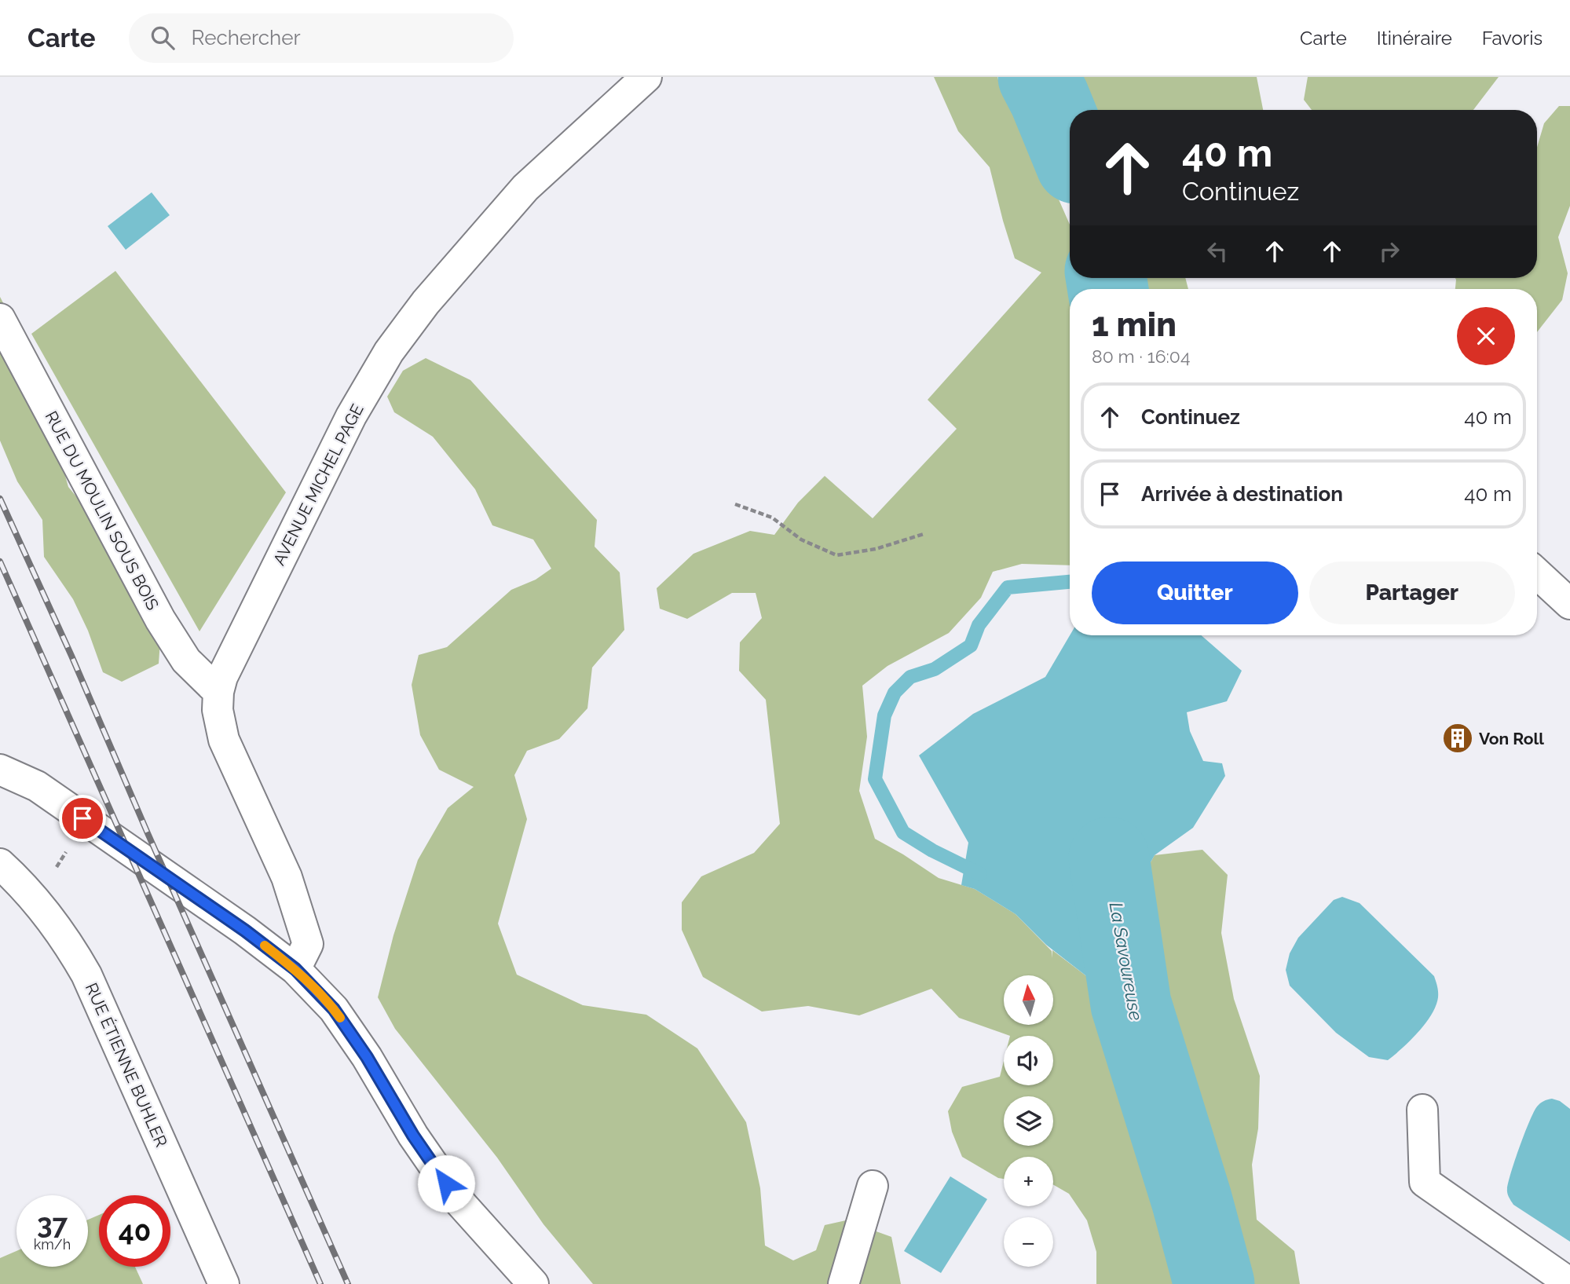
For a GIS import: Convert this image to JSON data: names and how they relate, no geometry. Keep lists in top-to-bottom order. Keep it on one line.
{"streets":{"street":["AVENUE MICHEL PAGE","RUE DU MOULIN SOUS BOIS","RUE ÉTIENNE BUHLER"]},"crossings":[["AVENUE MICHEL PAGE","RUE DU MOULIN SOUS BOIS"]],"water":["La Savoureuse"],"places":{"building":["Von Roll"]},"north":"top","page":{"header":"Carte","search":"Rechercher","nav":["Carte","Itinéraire","Favoris"],"turn":["40 m","Continuez"],"heading":["1 min","80 m · 16:04"],"list":[{"name":"Continuez","value":"40 m"},{"name":"Arrivée à destination","value":"40 m"}],"buttons":["Quitter","Partager"],"map_buttons":["+","−"],"speed":"37 km/h","limit":"40"}}
